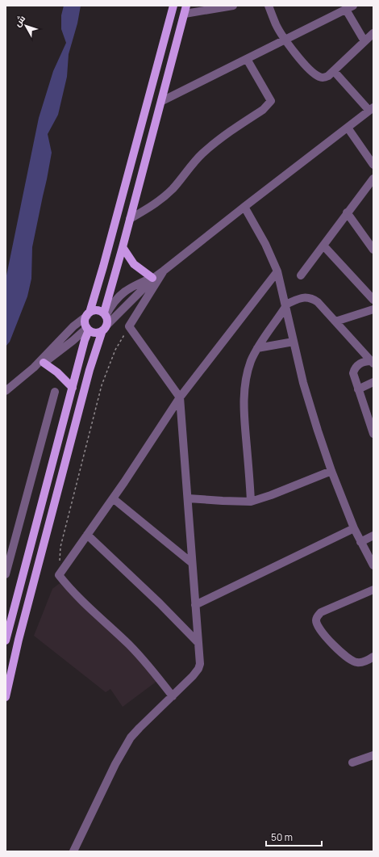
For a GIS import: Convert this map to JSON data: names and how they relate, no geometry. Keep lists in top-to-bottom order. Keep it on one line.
{"scale_bar":"50 m","north":"top left"}
